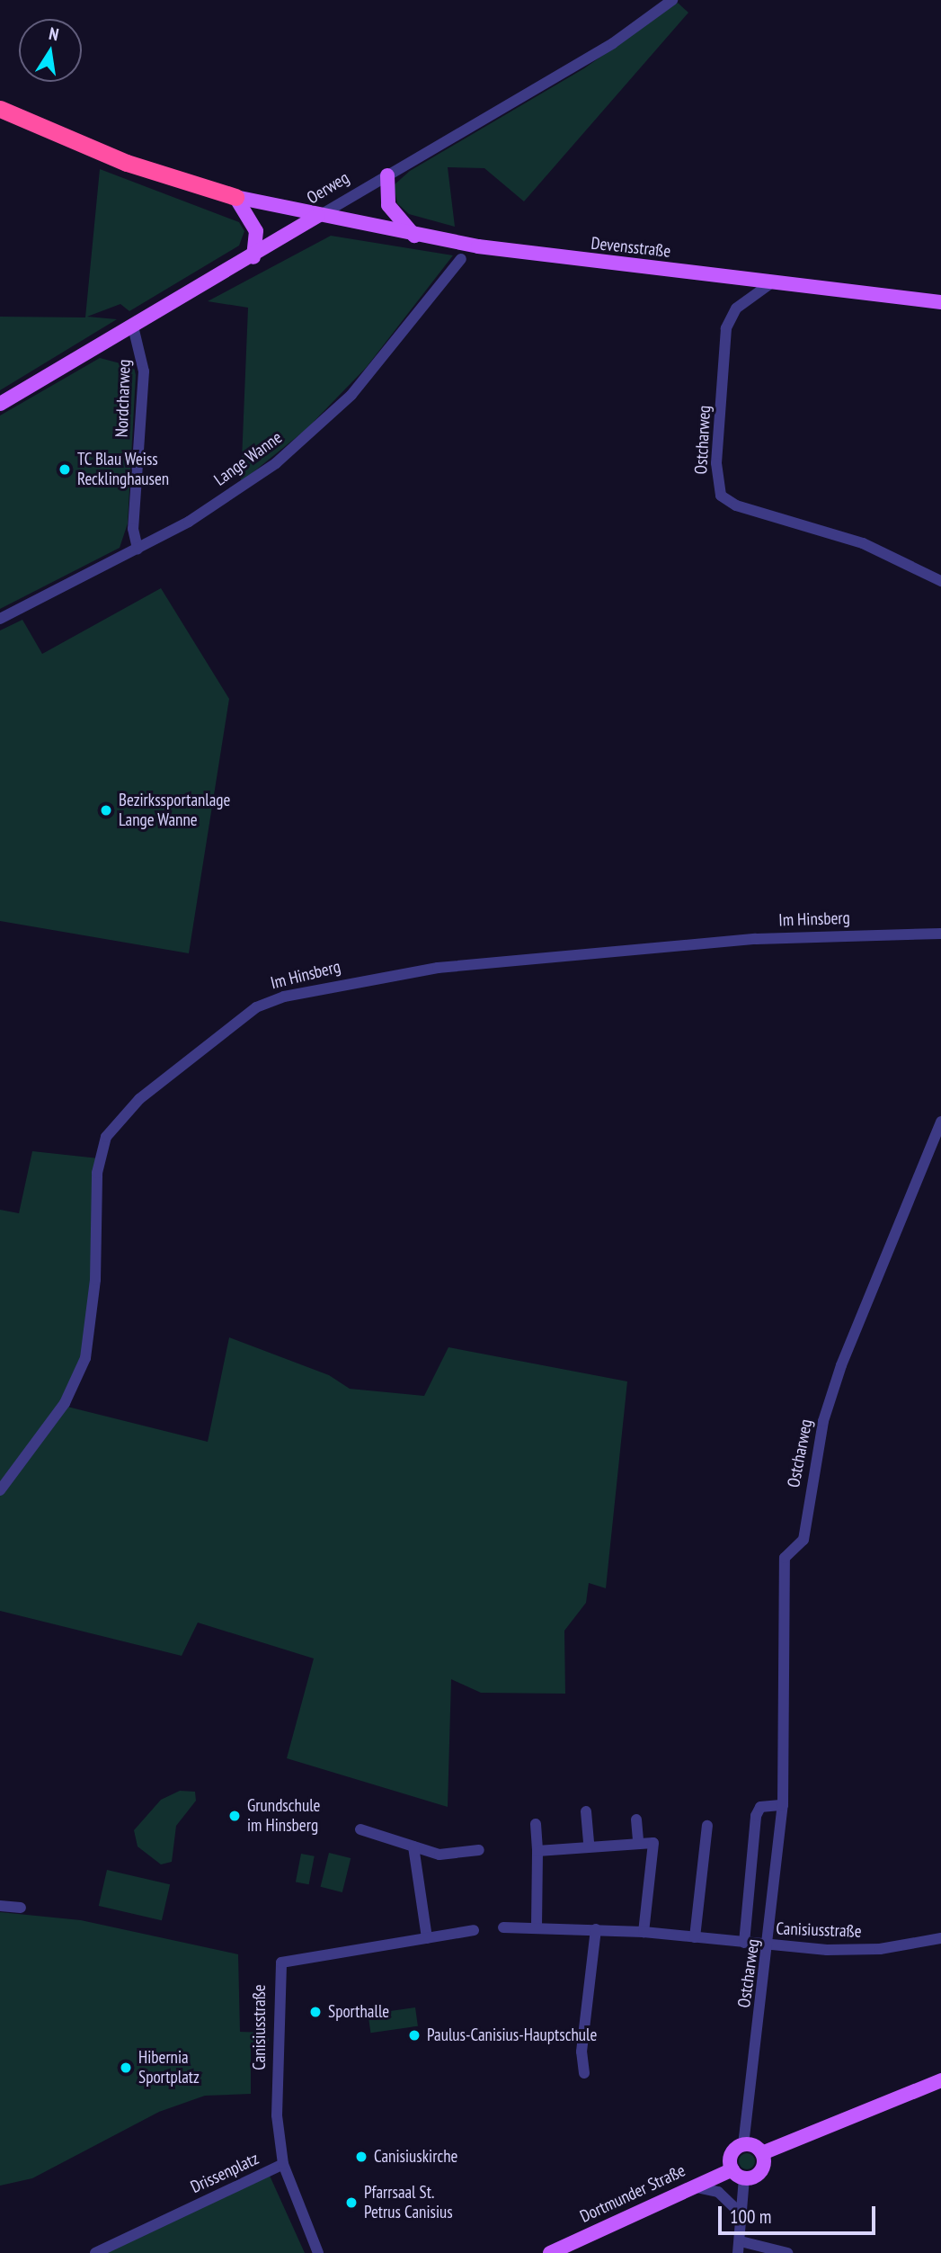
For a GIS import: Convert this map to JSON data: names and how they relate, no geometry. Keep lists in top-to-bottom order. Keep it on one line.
{"streets":{"main road":["Oerweg","Devensstraße","Dortmunder Straße"],"street":["Nordcharweg","Ostcharweg","Lange Wanne","Im Hinsberg","Canisiusstraße","Drissenplatz"]},"crossings":[["Oerweg","Devensstraße"],["Oerweg","Nordcharweg"],["Devensstraße","Ostcharweg"],["Nordcharweg","Lange Wanne"],["Ostcharweg","Canisiusstraße"],["Canisiusstraße","Drissenplatz"]],"places":["TC Blau Weiss Recklinghausen","Bezirkssportanlage Lange Wanne","Grundschule im Hinsberg","Sporthalle","Paulus-Canisius-Hauptschule","Hibernia Sportplatz","Canisiuskirche","Pfarrsaal St. Petrus Canisius"],"scale_bar":"100 m","north":"top"}
